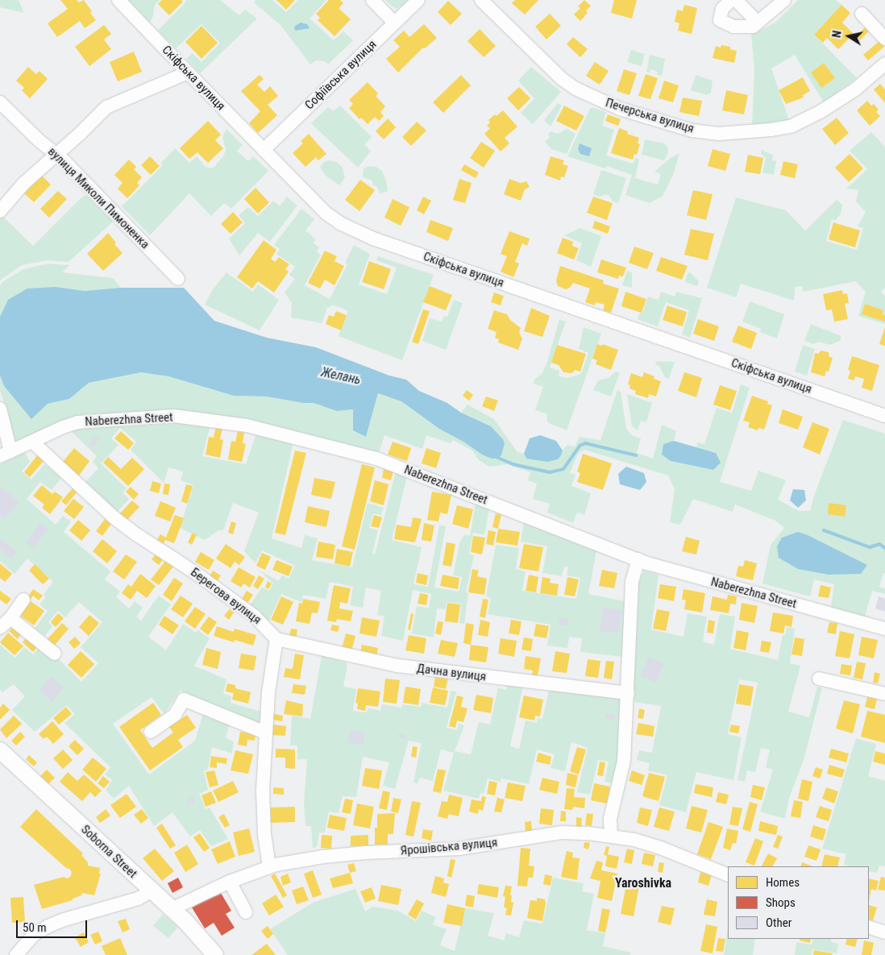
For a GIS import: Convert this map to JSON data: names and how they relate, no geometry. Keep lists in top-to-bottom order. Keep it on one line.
{"streets":{"main road":["Soborna Street"],"street":["Софіївська вулиця","Скіфська вулиця","Печерська вулиця","вулиця Миколи Пимоненка","Naberezhna Street","Берегова вулиця","Дачна вулиця","Ярошівська вулиця"]},"crossings":[["Софіївська вулиця","Скіфська вулиця"],["Naberezhna Street","Берегова вулиця"],["Берегова вулиця","Дачна вулиця"],["Ярошівська вулиця","Soborna Street"]],"districts":["Yaroshivka"],"water":["Желань"],"legend":["Homes","Shops","Other"],"scale_bar":"50 m","north":"left"}
